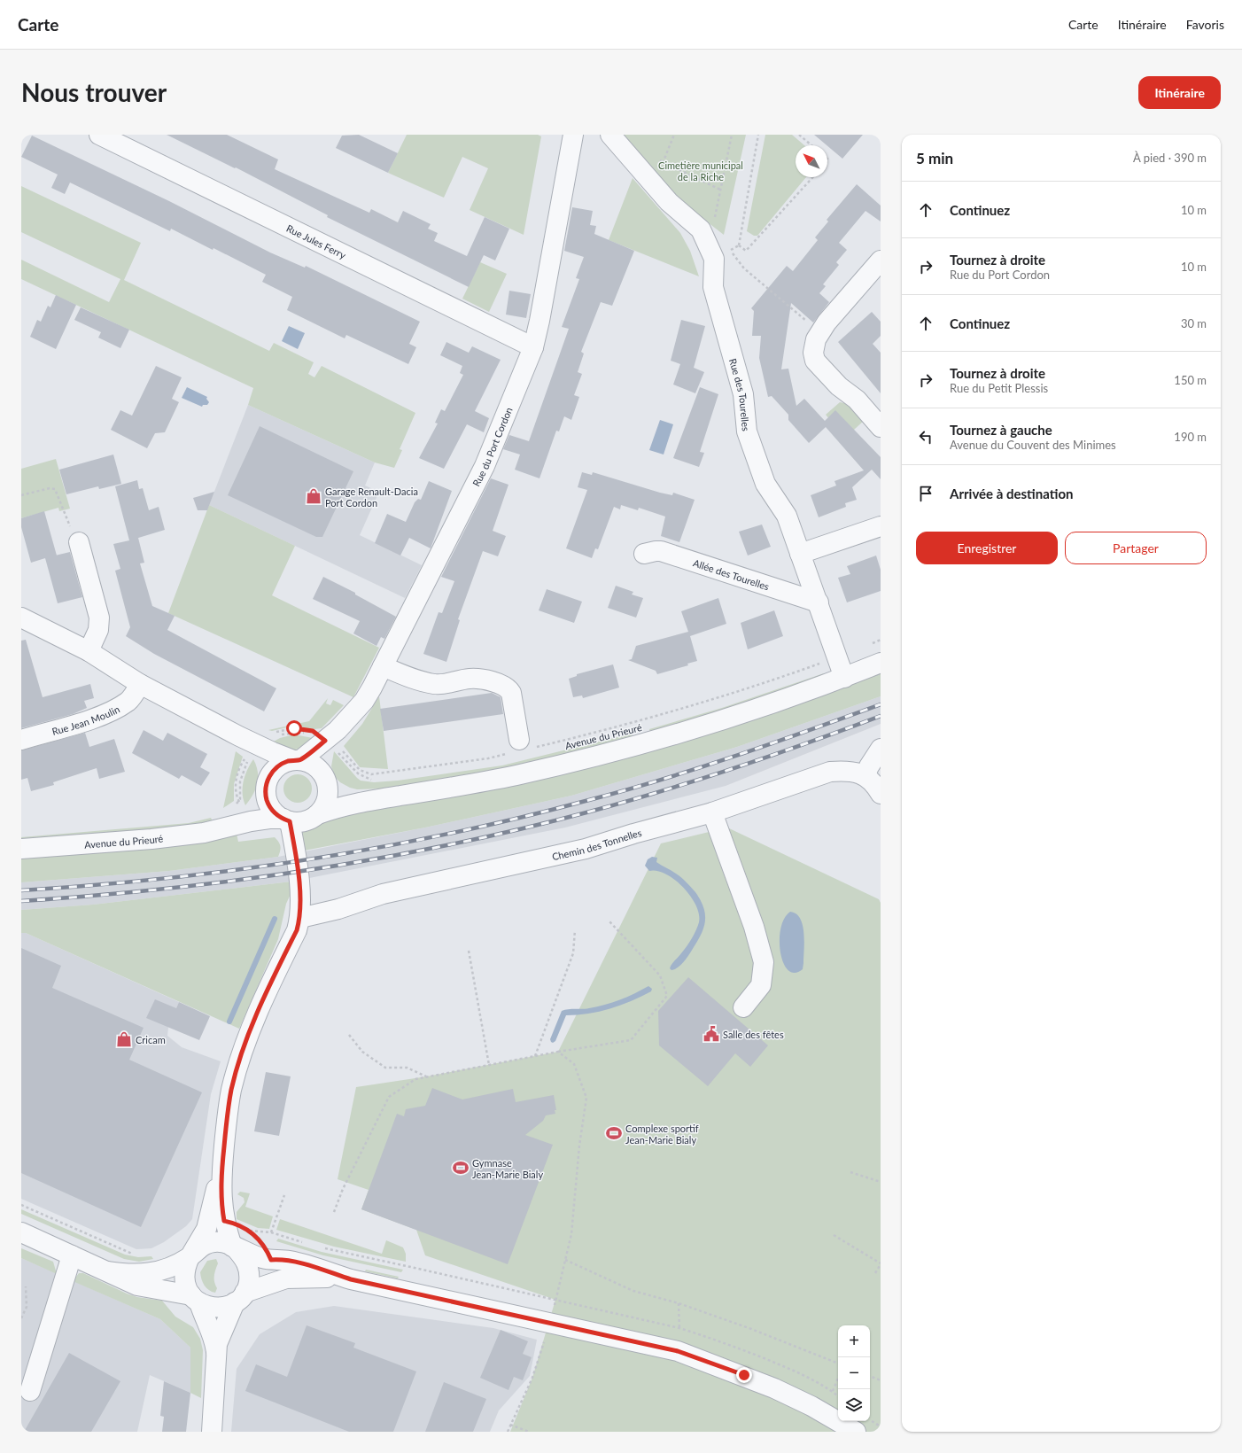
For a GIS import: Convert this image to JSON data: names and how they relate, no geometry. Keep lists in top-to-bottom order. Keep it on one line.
{"streets":{"street":["Rue Jules Ferry","Rue des Tourelles","Rue du Port Cordon","Allée des Tourelles","Rue Jean Moulin","Avenue du Prieuré","Chemin des Tonnelles"]},"crossings":[["Rue Jules Ferry","Rue du Port Cordon"],["Rue des Tourelles","Allée des Tourelles"],["Rue des Tourelles","Avenue du Prieuré"],["Rue du Port Cordon","Avenue du Prieuré"]],"parks":["Cimetière municipal de la Riche"],"places":{"shop":["Garage Renault-Dacia Port Cordon","Cricam"],"public building":["Salle des fêtes"],"sports":["Complexe sportif Jean-Marie Bialy","Gymnase Jean-Marie Bialy"]},"north":"top left","page":{"header":"Carte","nav":["Carte","Itinéraire","Favoris"],"buttons":["Itinéraire",["Enregistrer","Partager"]],"title":"Nous trouver","heading":["5 min","À pied · 390 m"],"list":[["Continuez","10 m"],["Tournez à droite","Rue du Port Cordon","10 m"],["Continuez","30 m"],["Tournez à droite","Rue du Petit Plessis","150 m"],["Tournez à gauche","Avenue du Couvent des Minimes","190 m"],"Arrivée à destination"],"map_buttons":["+","−"]}}
